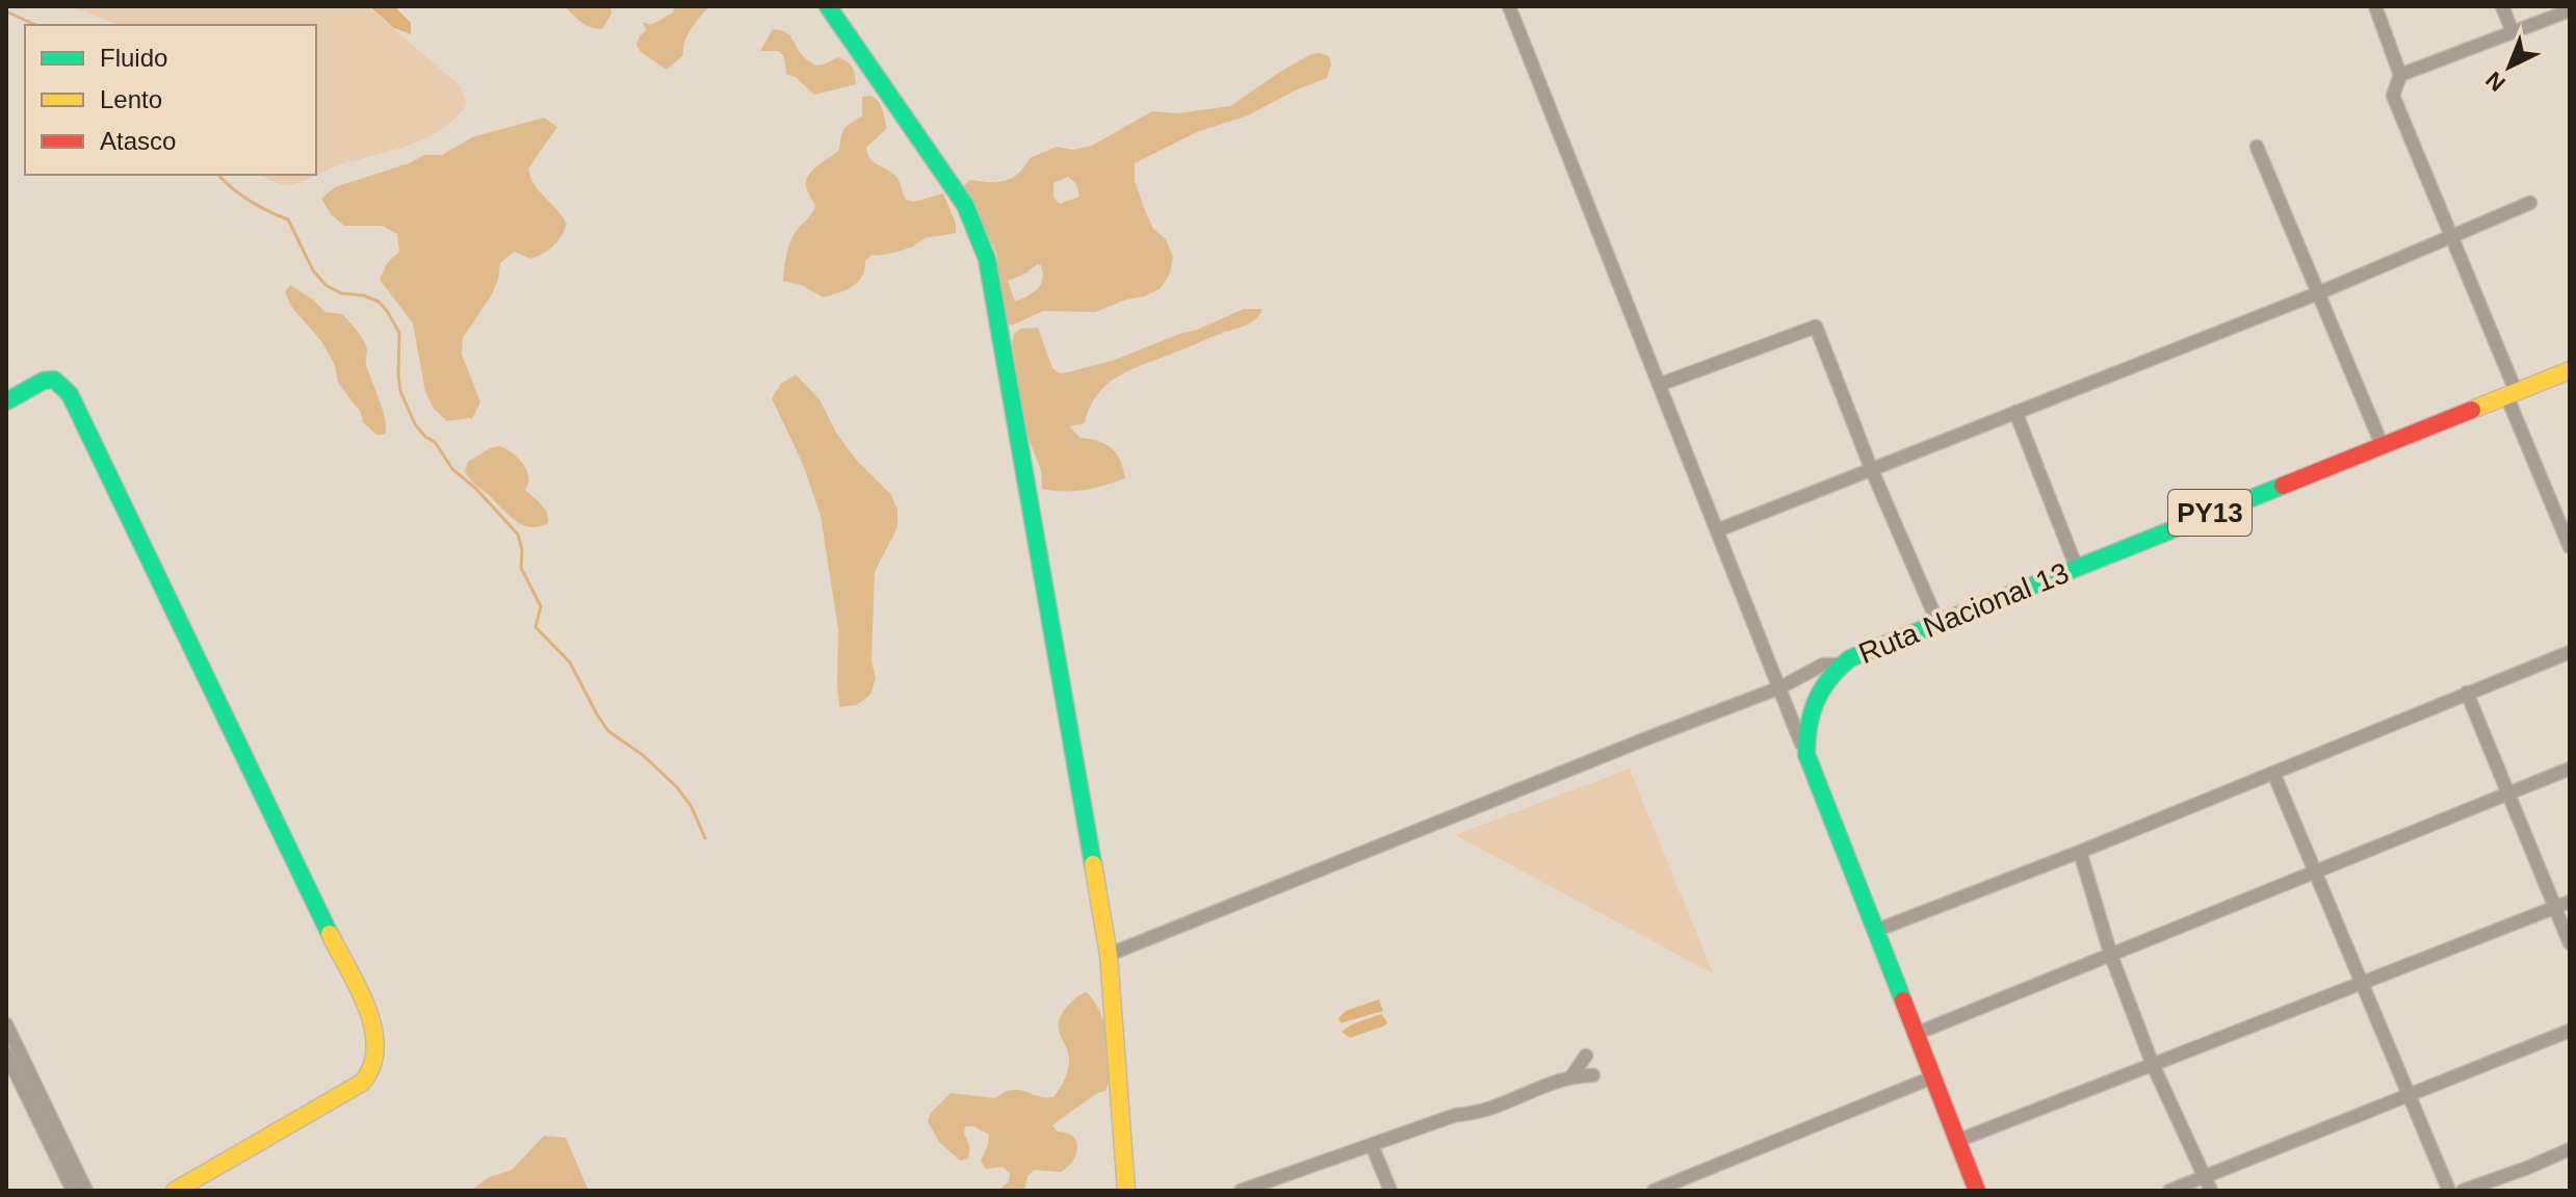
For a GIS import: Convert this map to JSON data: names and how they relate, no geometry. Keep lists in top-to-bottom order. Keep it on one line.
{"streets":{"main road":["PY13","Ruta Nacional 13"]},"legend":["Fluido","Lento","Atasco"],"north":"bottom left"}
